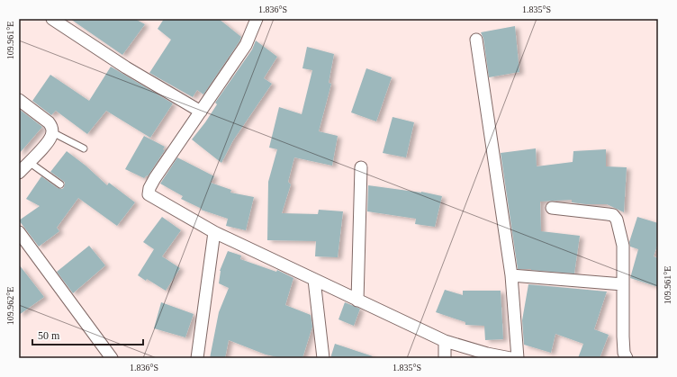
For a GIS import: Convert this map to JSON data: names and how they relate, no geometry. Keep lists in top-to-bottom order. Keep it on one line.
{"scale_bar":"50 m","coordinates":["1.836°S","1.835°S","109.961°E","109.962°E"]}
